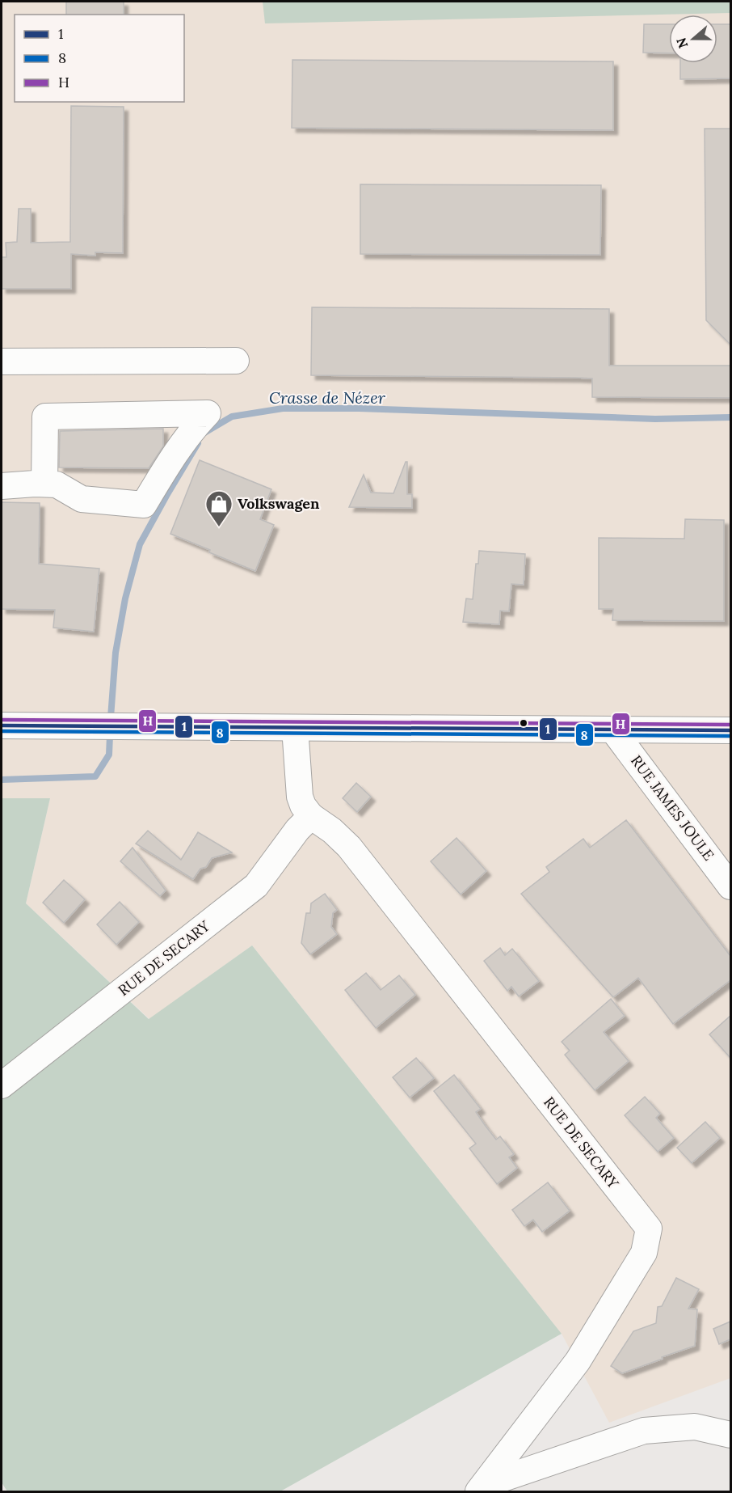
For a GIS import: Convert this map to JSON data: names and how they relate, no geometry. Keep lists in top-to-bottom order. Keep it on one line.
{"streets":{"street":["RUE JAMES JOULE","RUE DE SECARY"]},"water":["Crasse de Nézer"],"places":{"shop":["Volkswagen"]},"lines":["transit line H","transit line 1","transit line 8"],"legend":["1","8","H"],"north":"left"}
